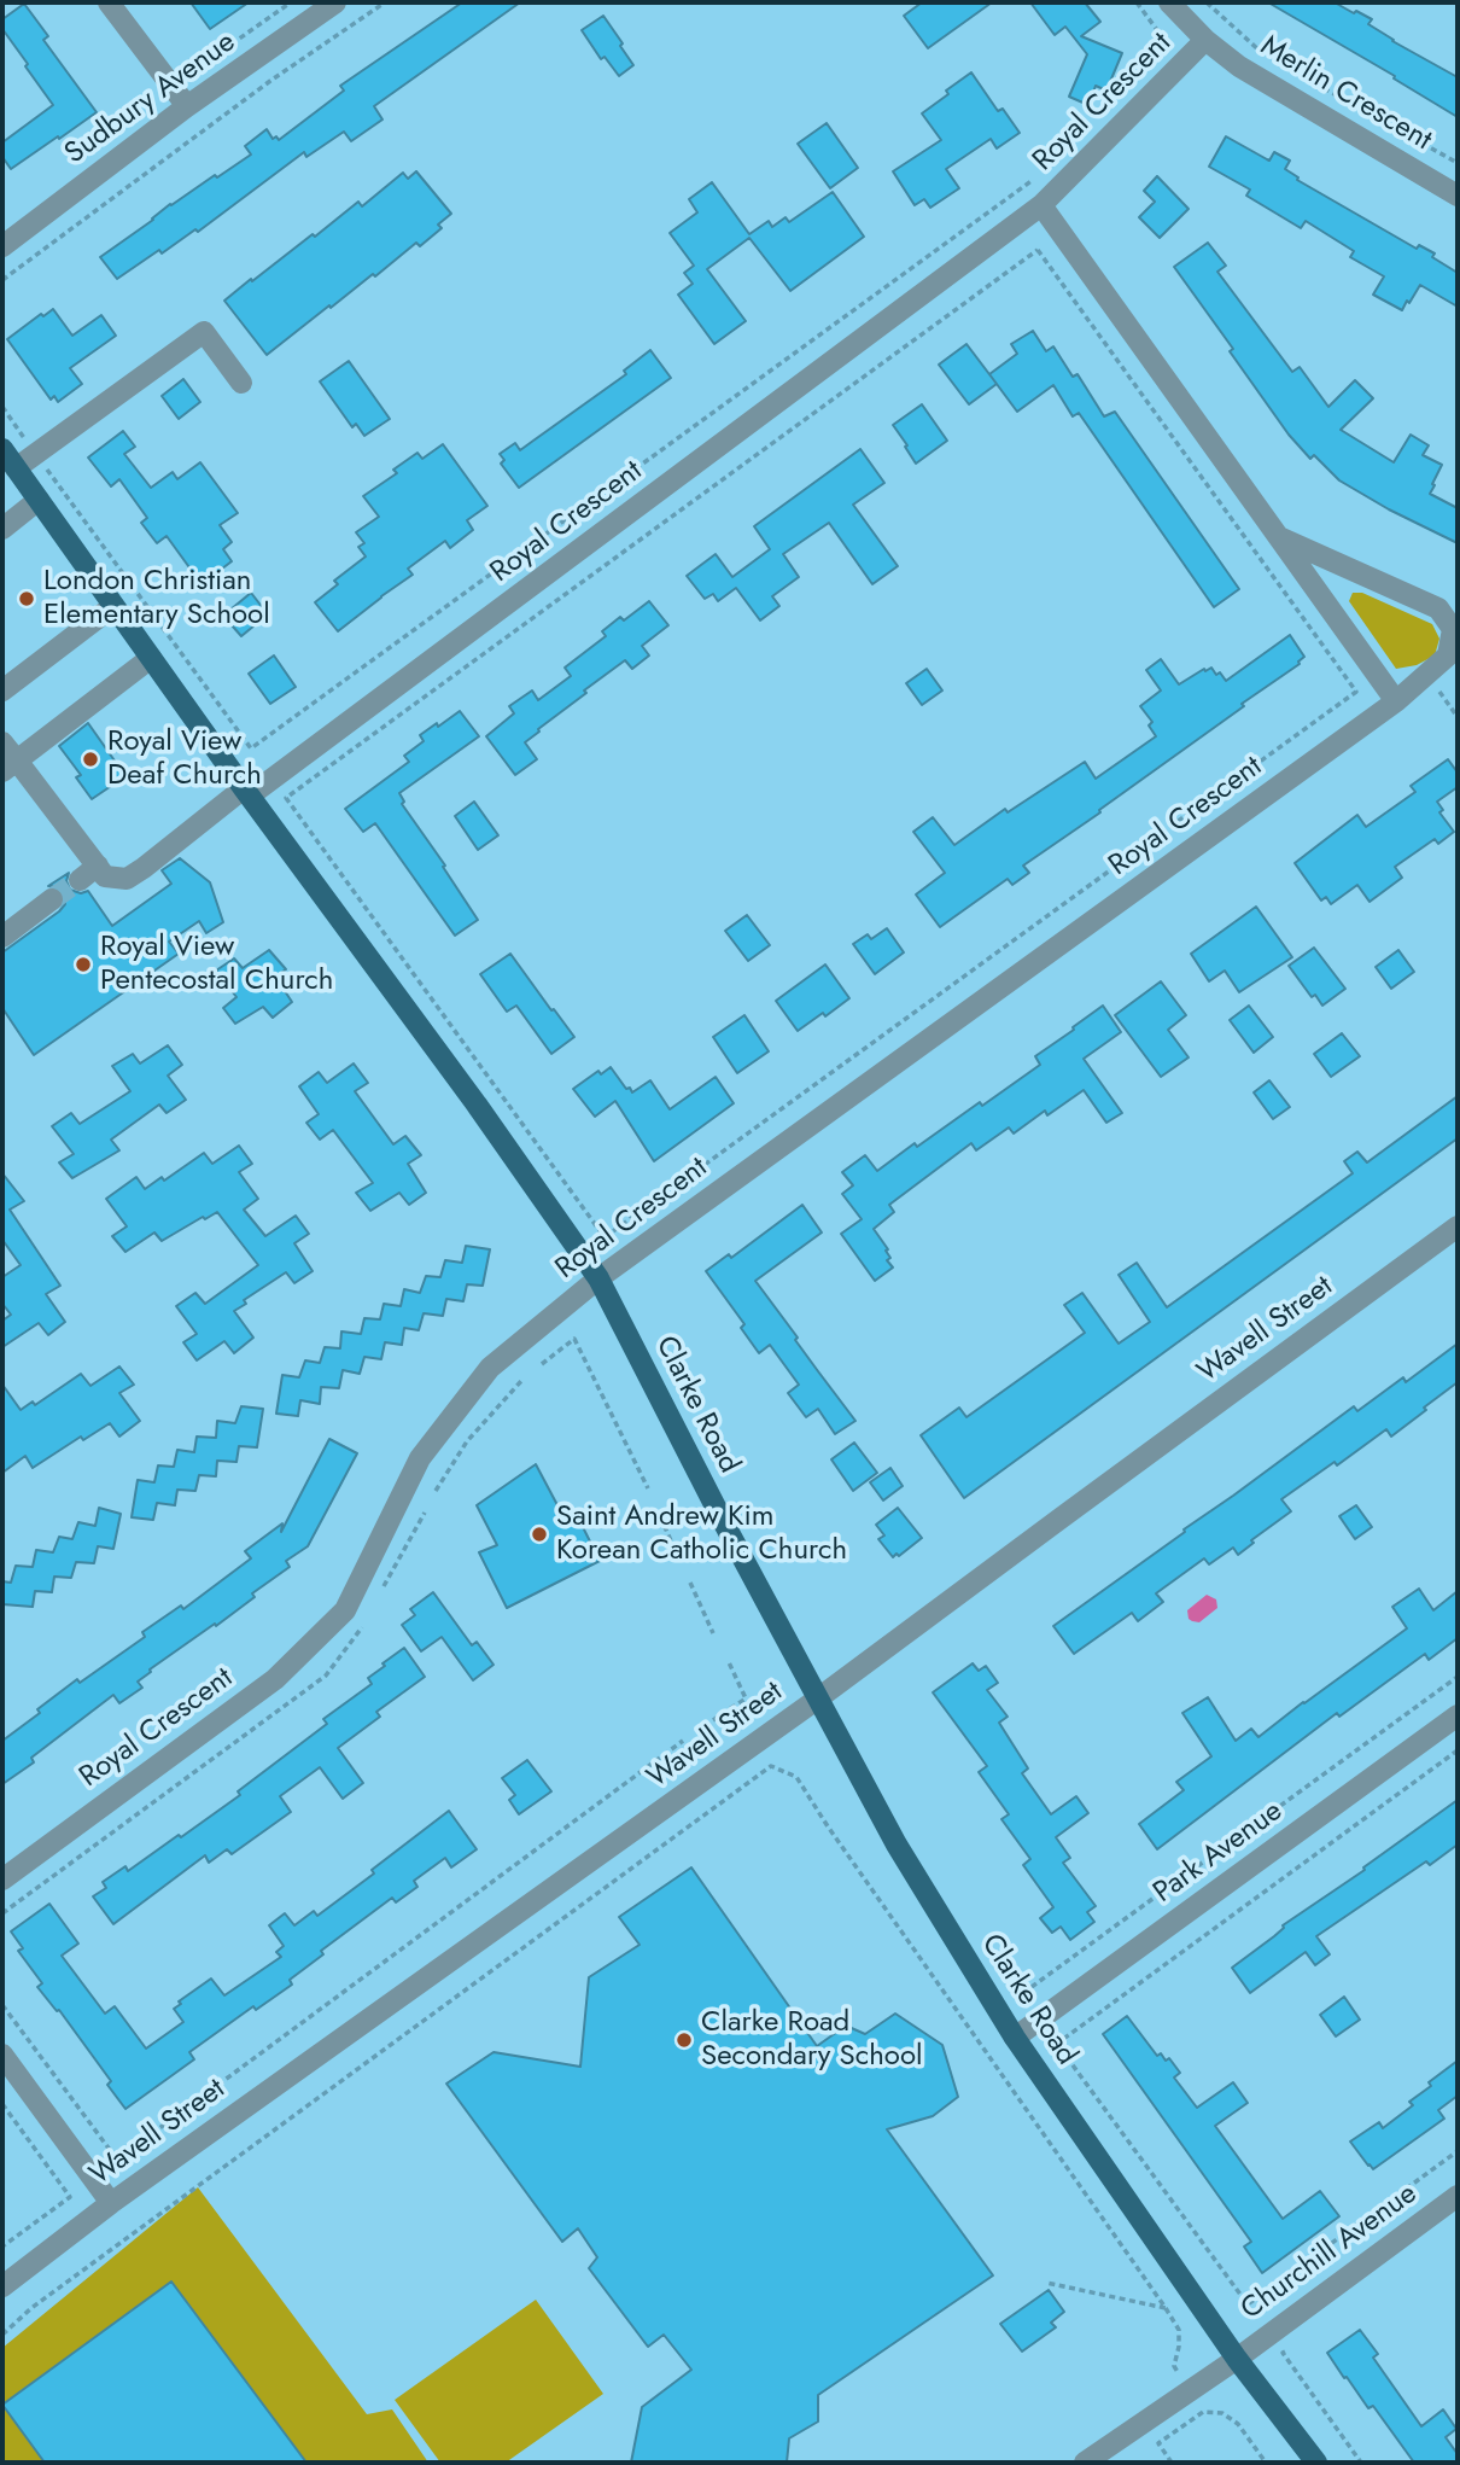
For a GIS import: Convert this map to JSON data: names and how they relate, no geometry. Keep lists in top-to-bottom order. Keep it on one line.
{"streets":{"main road":["Clarke Road"],"street":["Merlin Crescent","Sudbury Avenue","Royal Crescent","Wavell Street","Park Avenue","Churchill Avenue"]},"crossings":[["Merlin Crescent","Royal Crescent"],["Royal Crescent","Clarke Road"],["Wavell Street","Clarke Road"],["Clarke Road","Park Avenue"],["Clarke Road","Churchill Avenue"]],"places":["London Christian Elementary School","Royal View Deaf Church","Royal View Pentecostal Church","Saint Andrew Kim Korean Catholic Church","Clarke Road Secondary School"]}
